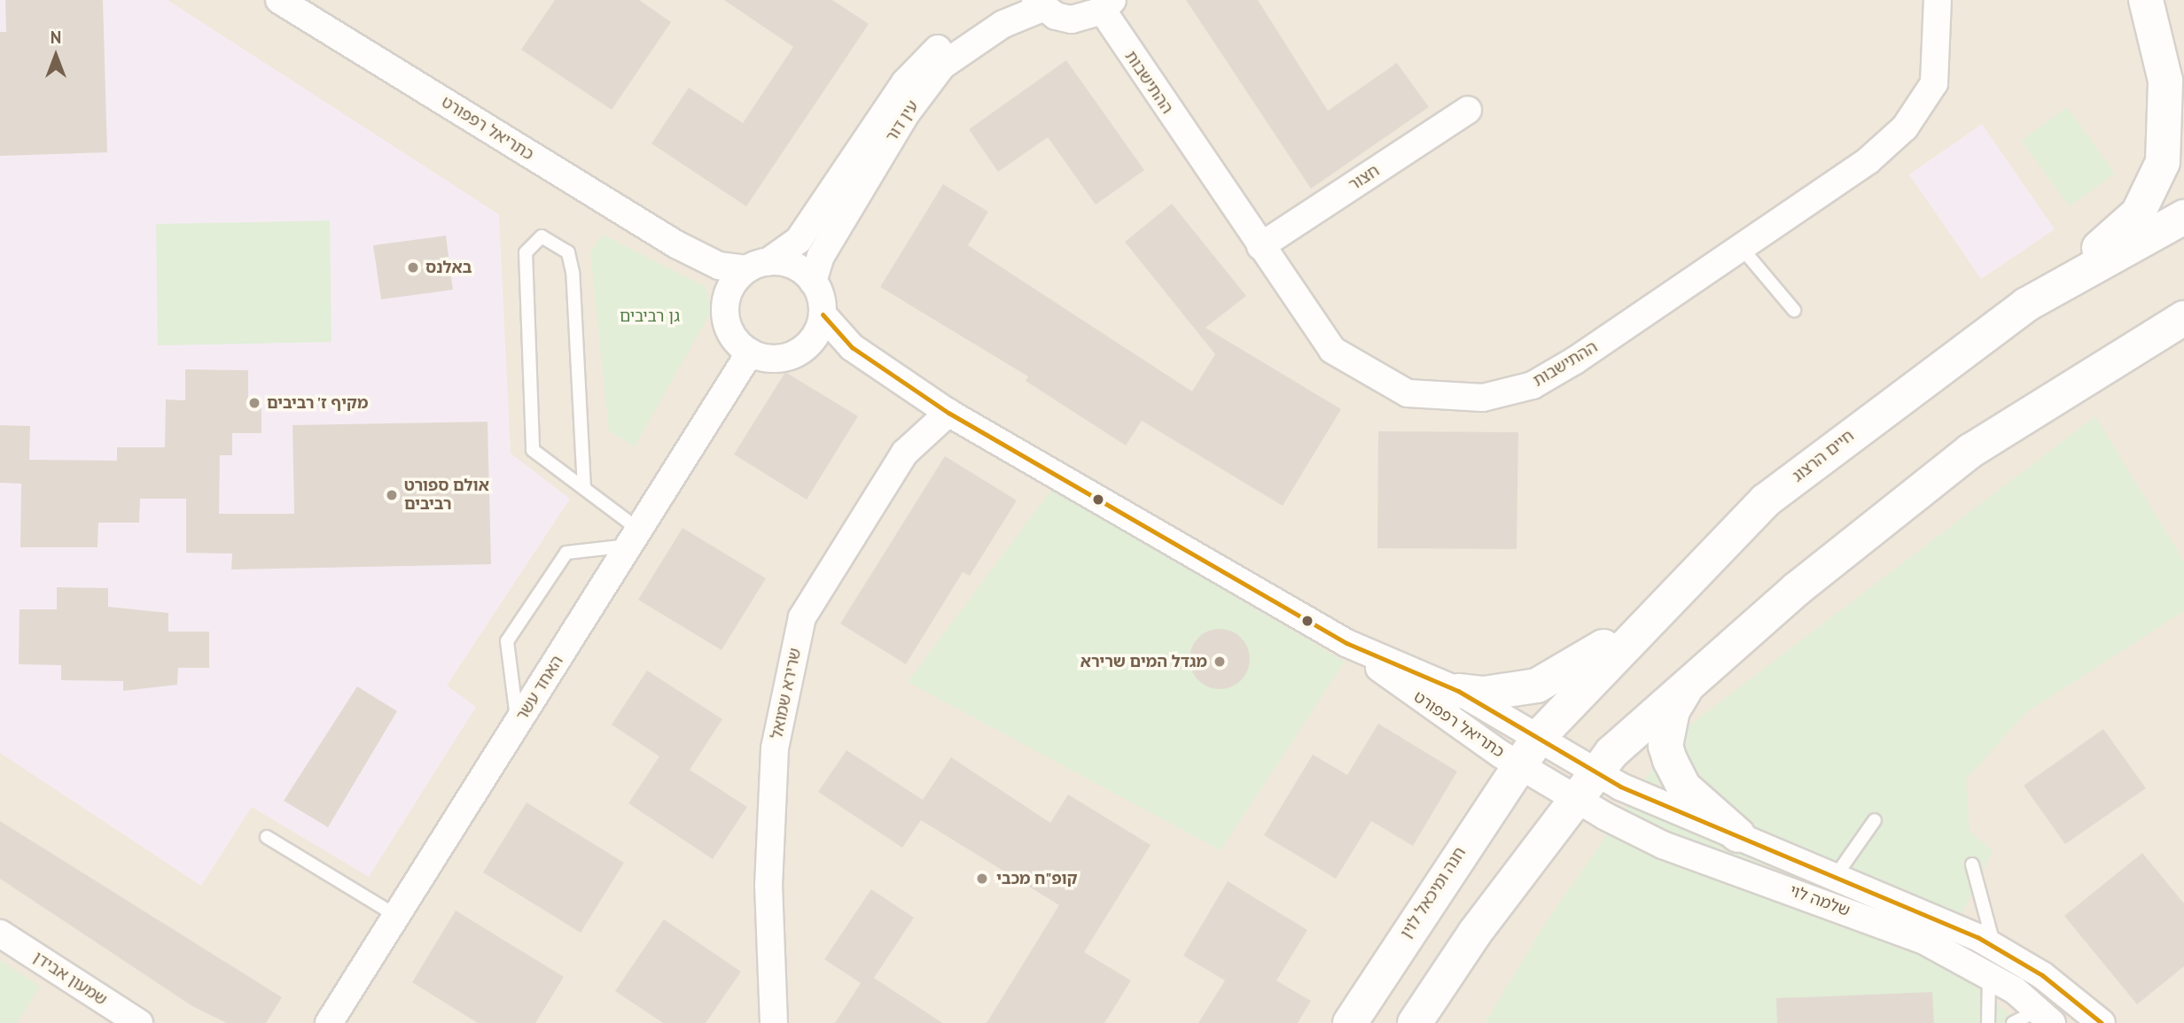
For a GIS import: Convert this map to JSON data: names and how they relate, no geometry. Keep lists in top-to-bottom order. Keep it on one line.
{"streets":{"main road":["חיים הרצוג","חנה ומיכאל לוין"],"street":["ההתישבות","עין דור","כתריאל רפפורט","חצור","האחד עשר","שרירא שמואל","שלמה לוי","שמעון אבידן"]},"crossings":[["ההתישבות","חצור"],["עין דור","כתריאל רפפורט"],["עין דור","האחד עשר"],["כתריאל רפפורט","חיים הרצוג"],["כתריאל רפפורט","האחד עשר"],["כתריאל רפפורט","שרירא שמואל"],["כתריאל רפפורט","חנה ומיכאל לוין"],["כתריאל רפפורט","שלמה לוי"],["חיים הרצוג","חנה ומיכאל לוין"]],"parks":["גן רביבים"],"places":["באלנס","מקיף ז' רביבים","אולם ספורט רביבים","מגדל המים שרירא","קופ\"ח מכבי"],"north":"top"}
